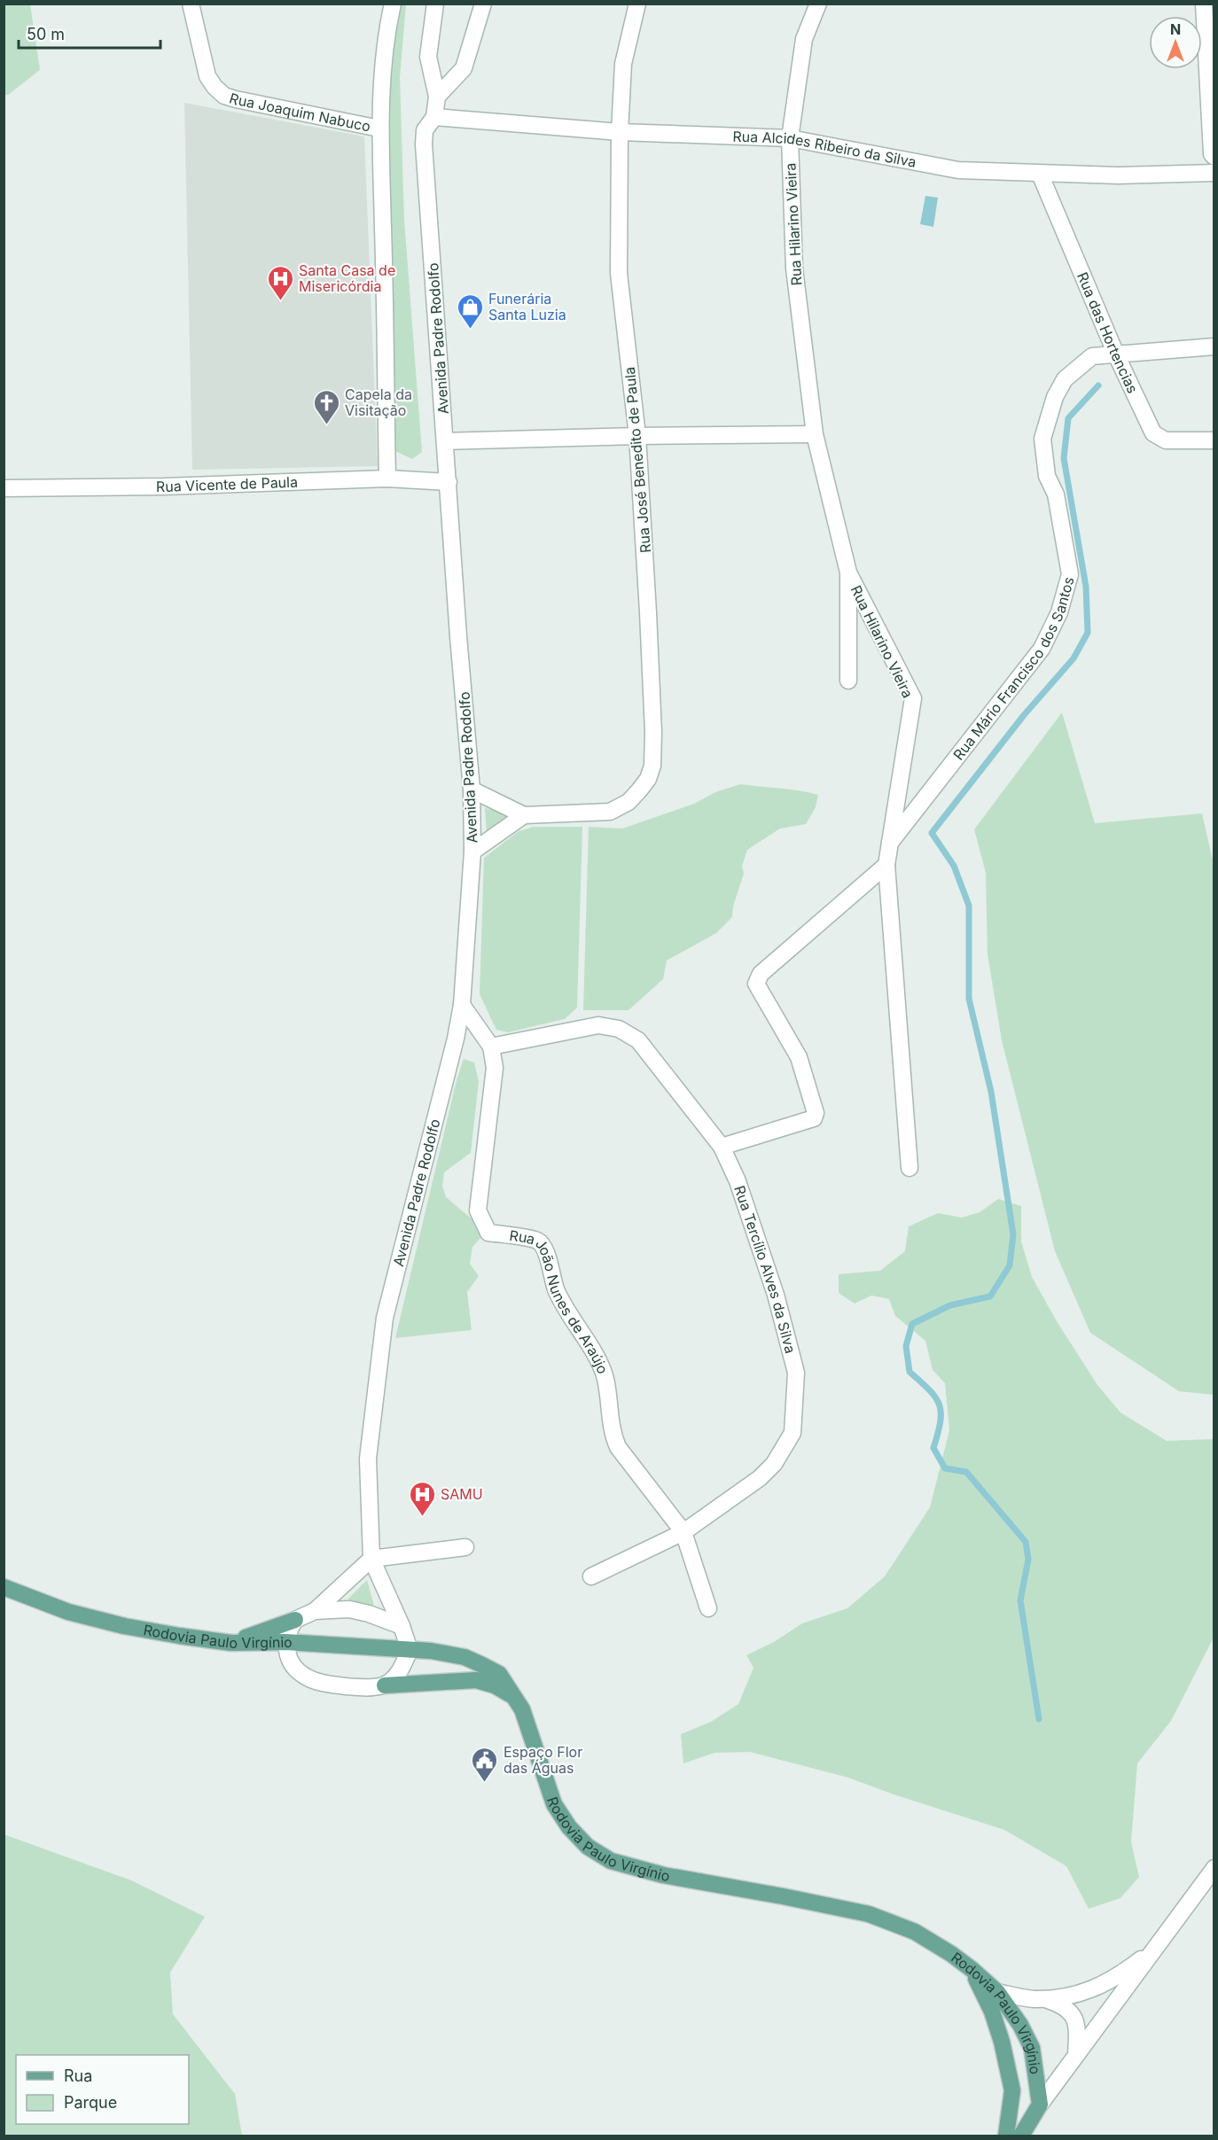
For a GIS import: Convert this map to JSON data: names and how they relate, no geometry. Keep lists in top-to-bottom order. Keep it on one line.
{"streets":{"main road":["Rodovia Paulo Virgínio"],"street":["Rua Joaquim Nabuco","Rua Alcides Ribeiro da Silva","Rua Hilarino Vieira","Rua das Hortencias","Avenida Padre Rodolfo","Rua José Benedito de Paula","Rua Vicente de Paula","Rua Mário Francisco dos Santos","Rua Tercílio Alves da Silva","Rua João Nunes de Araújo"]},"crossings":[["Rua Alcides Ribeiro da Silva","Rua Hilarino Vieira"],["Rua Alcides Ribeiro da Silva","Rua das Hortencias"],["Rua Alcides Ribeiro da Silva","Avenida Padre Rodolfo"],["Rua Alcides Ribeiro da Silva","Rua José Benedito de Paula"],["Rua Hilarino Vieira","Rua Mário Francisco dos Santos"],["Rua das Hortencias","Rua Mário Francisco dos Santos"],["Avenida Padre Rodolfo","Rua Vicente de Paula"],["Avenida Padre Rodolfo","Rua João Nunes de Araújo"],["Avenida Padre Rodolfo","Rodovia Paulo Virgínio"],["Rua Tercílio Alves da Silva","Rua João Nunes de Araújo"]],"places":{"hospital":["Santa Casa de Misericórdia","SAMU"],"shop":["Funerária Santa Luzia"],"church":["Capela da Visitação"],"public building":["Espaço Flor das Águas"]},"legend":["Rua","Parque"],"scale_bar":"50 m","north":"top"}
